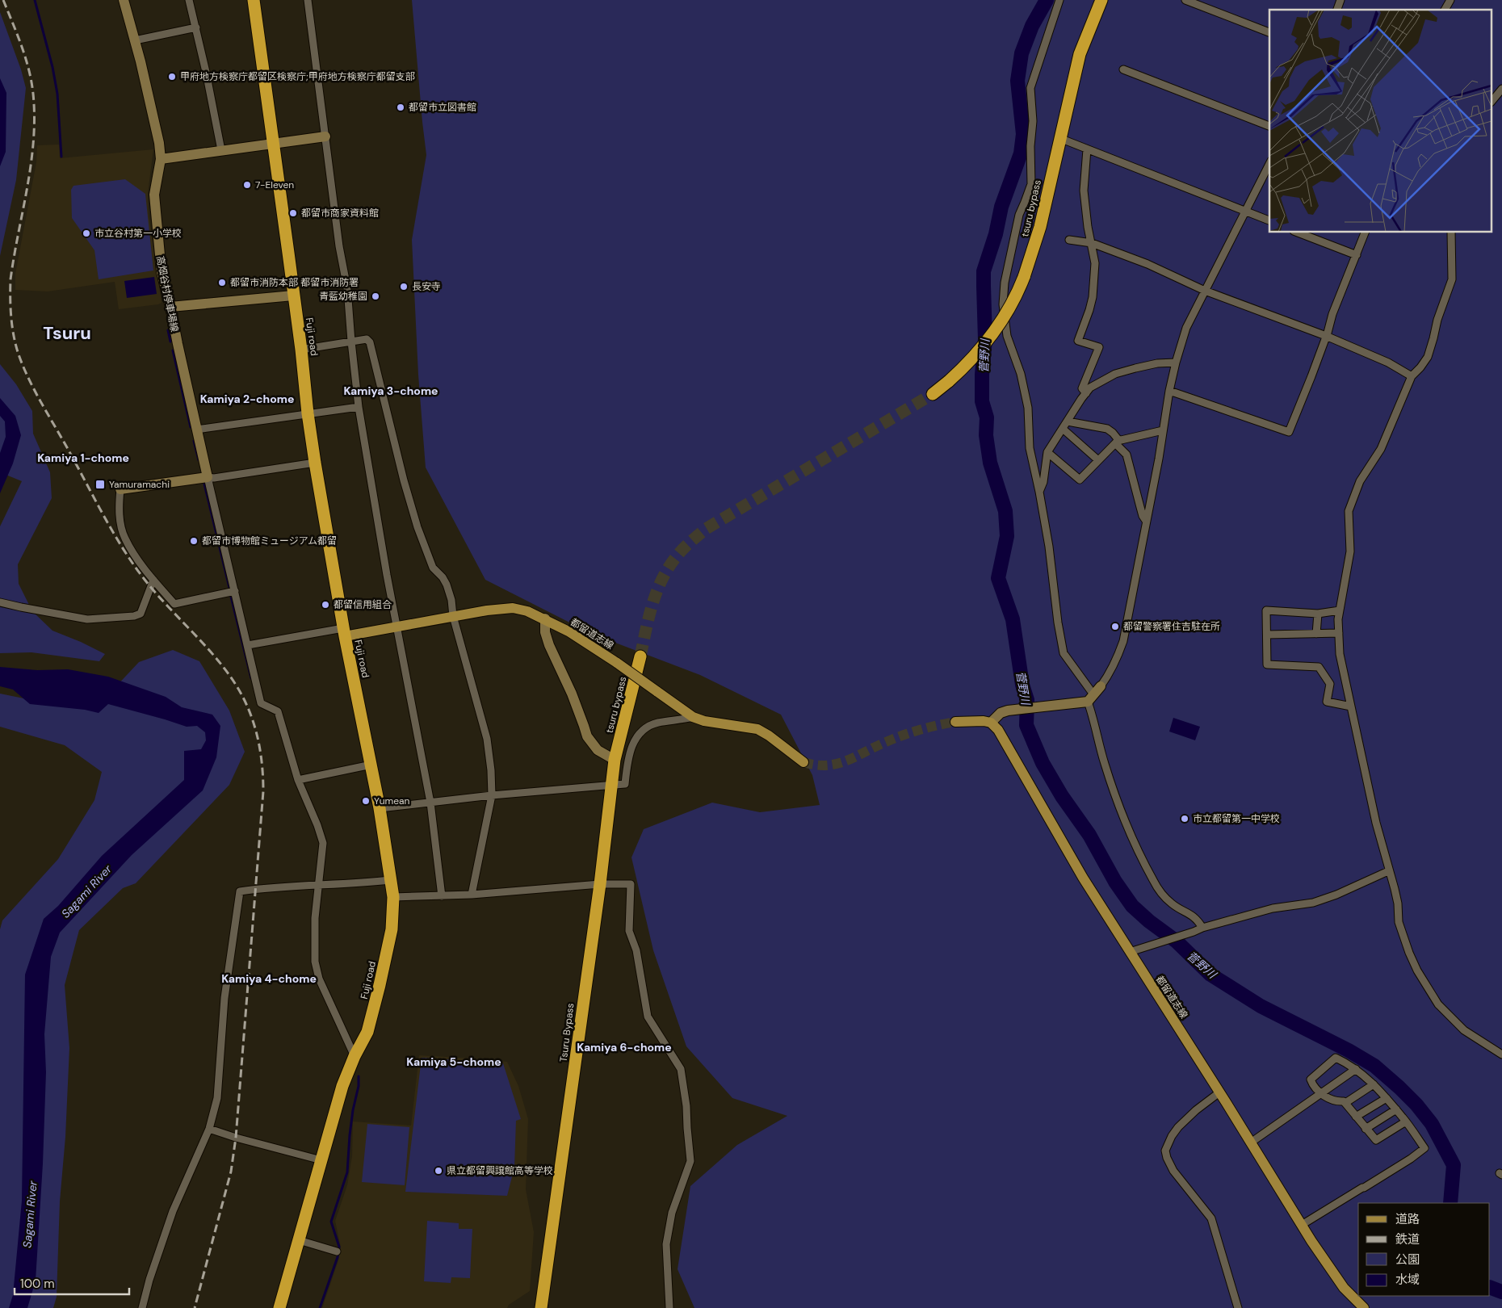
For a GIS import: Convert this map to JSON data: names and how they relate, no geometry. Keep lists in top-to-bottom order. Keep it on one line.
{"streets":{"highway":["tsuru bypass","Fuji road","Tsuru Bypass"],"main road":["高畑谷村停車場線","都留道志線"]},"crossings":[["tsuru bypass","Tsuru Bypass"],["Fuji road","都留道志線"]],"districts":["Tsuru","Kamiya 3-chome","Kamiya 2-chome","Kamiya 1-chome","Kamiya 4-chome","Kamiya 6-chome","Kamiya 5-chome"],"water":["菅野川","Sagami River"],"places":{"other":["甲府地方検察庁都留区検察庁;甲府地方検察庁都留支部","都留市立図書館","7-Eleven","都留市商家資料館","市立谷村第一小学校","都留市消防本部 都留市消防署","長安寺","青藍幼稚園","都留市博物館ミュージアム都留","都留信用組合","都留警察署住吉駐在所","Yumean","市立都留第一中学校","県立都留興譲館高等学校"],"transit":["Yamuramachi"]},"legend":["道路","鉄道","公園","水域"],"scale_bar":"100 m"}
